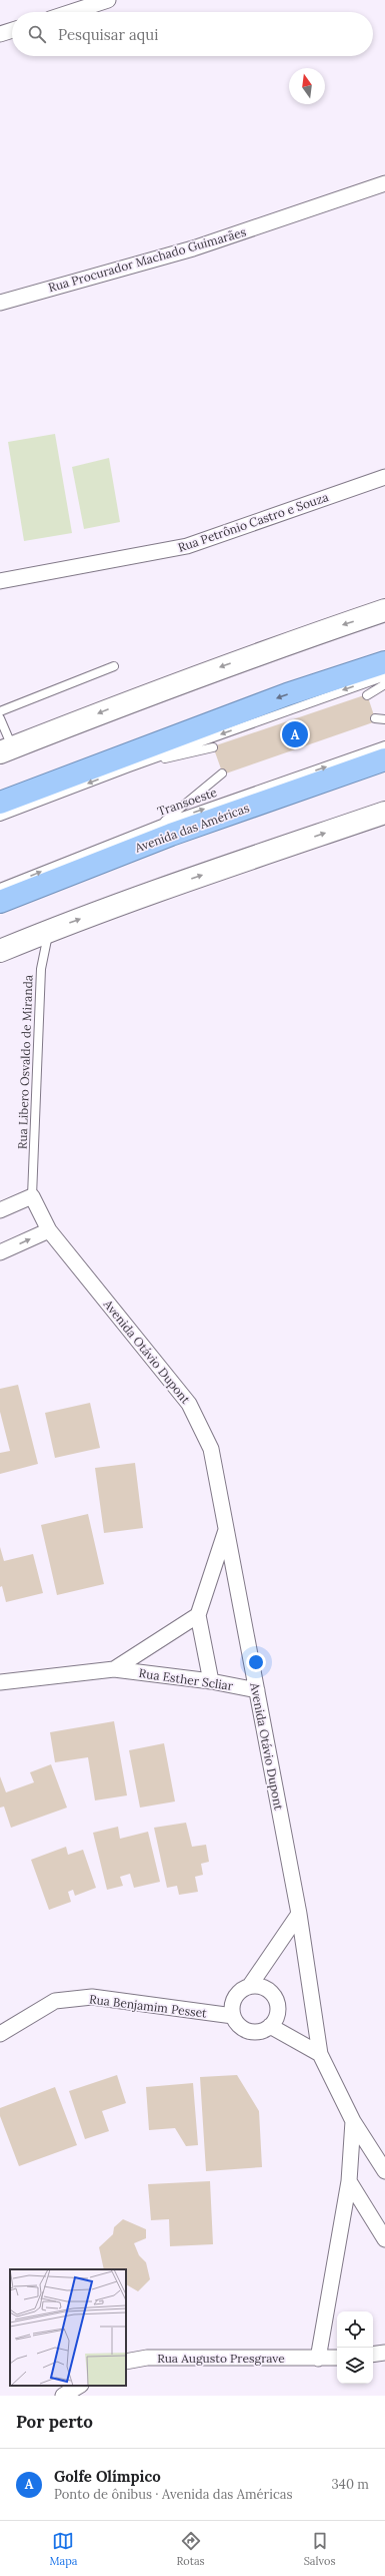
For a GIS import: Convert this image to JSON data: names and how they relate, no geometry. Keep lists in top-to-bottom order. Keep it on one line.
{"streets":{"highway":["Avenida das Américas"],"street":["Rua Procurador Machado Guimarães","Rua Petrônio Castro e Souza","Avenida Otávio Dupont","Rua Esther Scliar","Rua Benjamim Pesset","Rua Augusto Presgrave"],"lane":["Transoeste","Rua Libero Osvaldo de Miranda"]},"crossings":[["Rua Libero Osvaldo de Miranda","Avenida Otávio Dupont"],["Avenida Otávio Dupont","Rua Esther Scliar"]],"north":"top","page":{"search":"Pesquisar aqui","pins":"A","heading":"Por perto","list":[{"mark":"A","name":"Golfe Olímpico","note":"Ponto de ônibus · Avenida das Américas","value":"340 m"}],"nav":["Mapa","Rotas","Salvos"]}}
